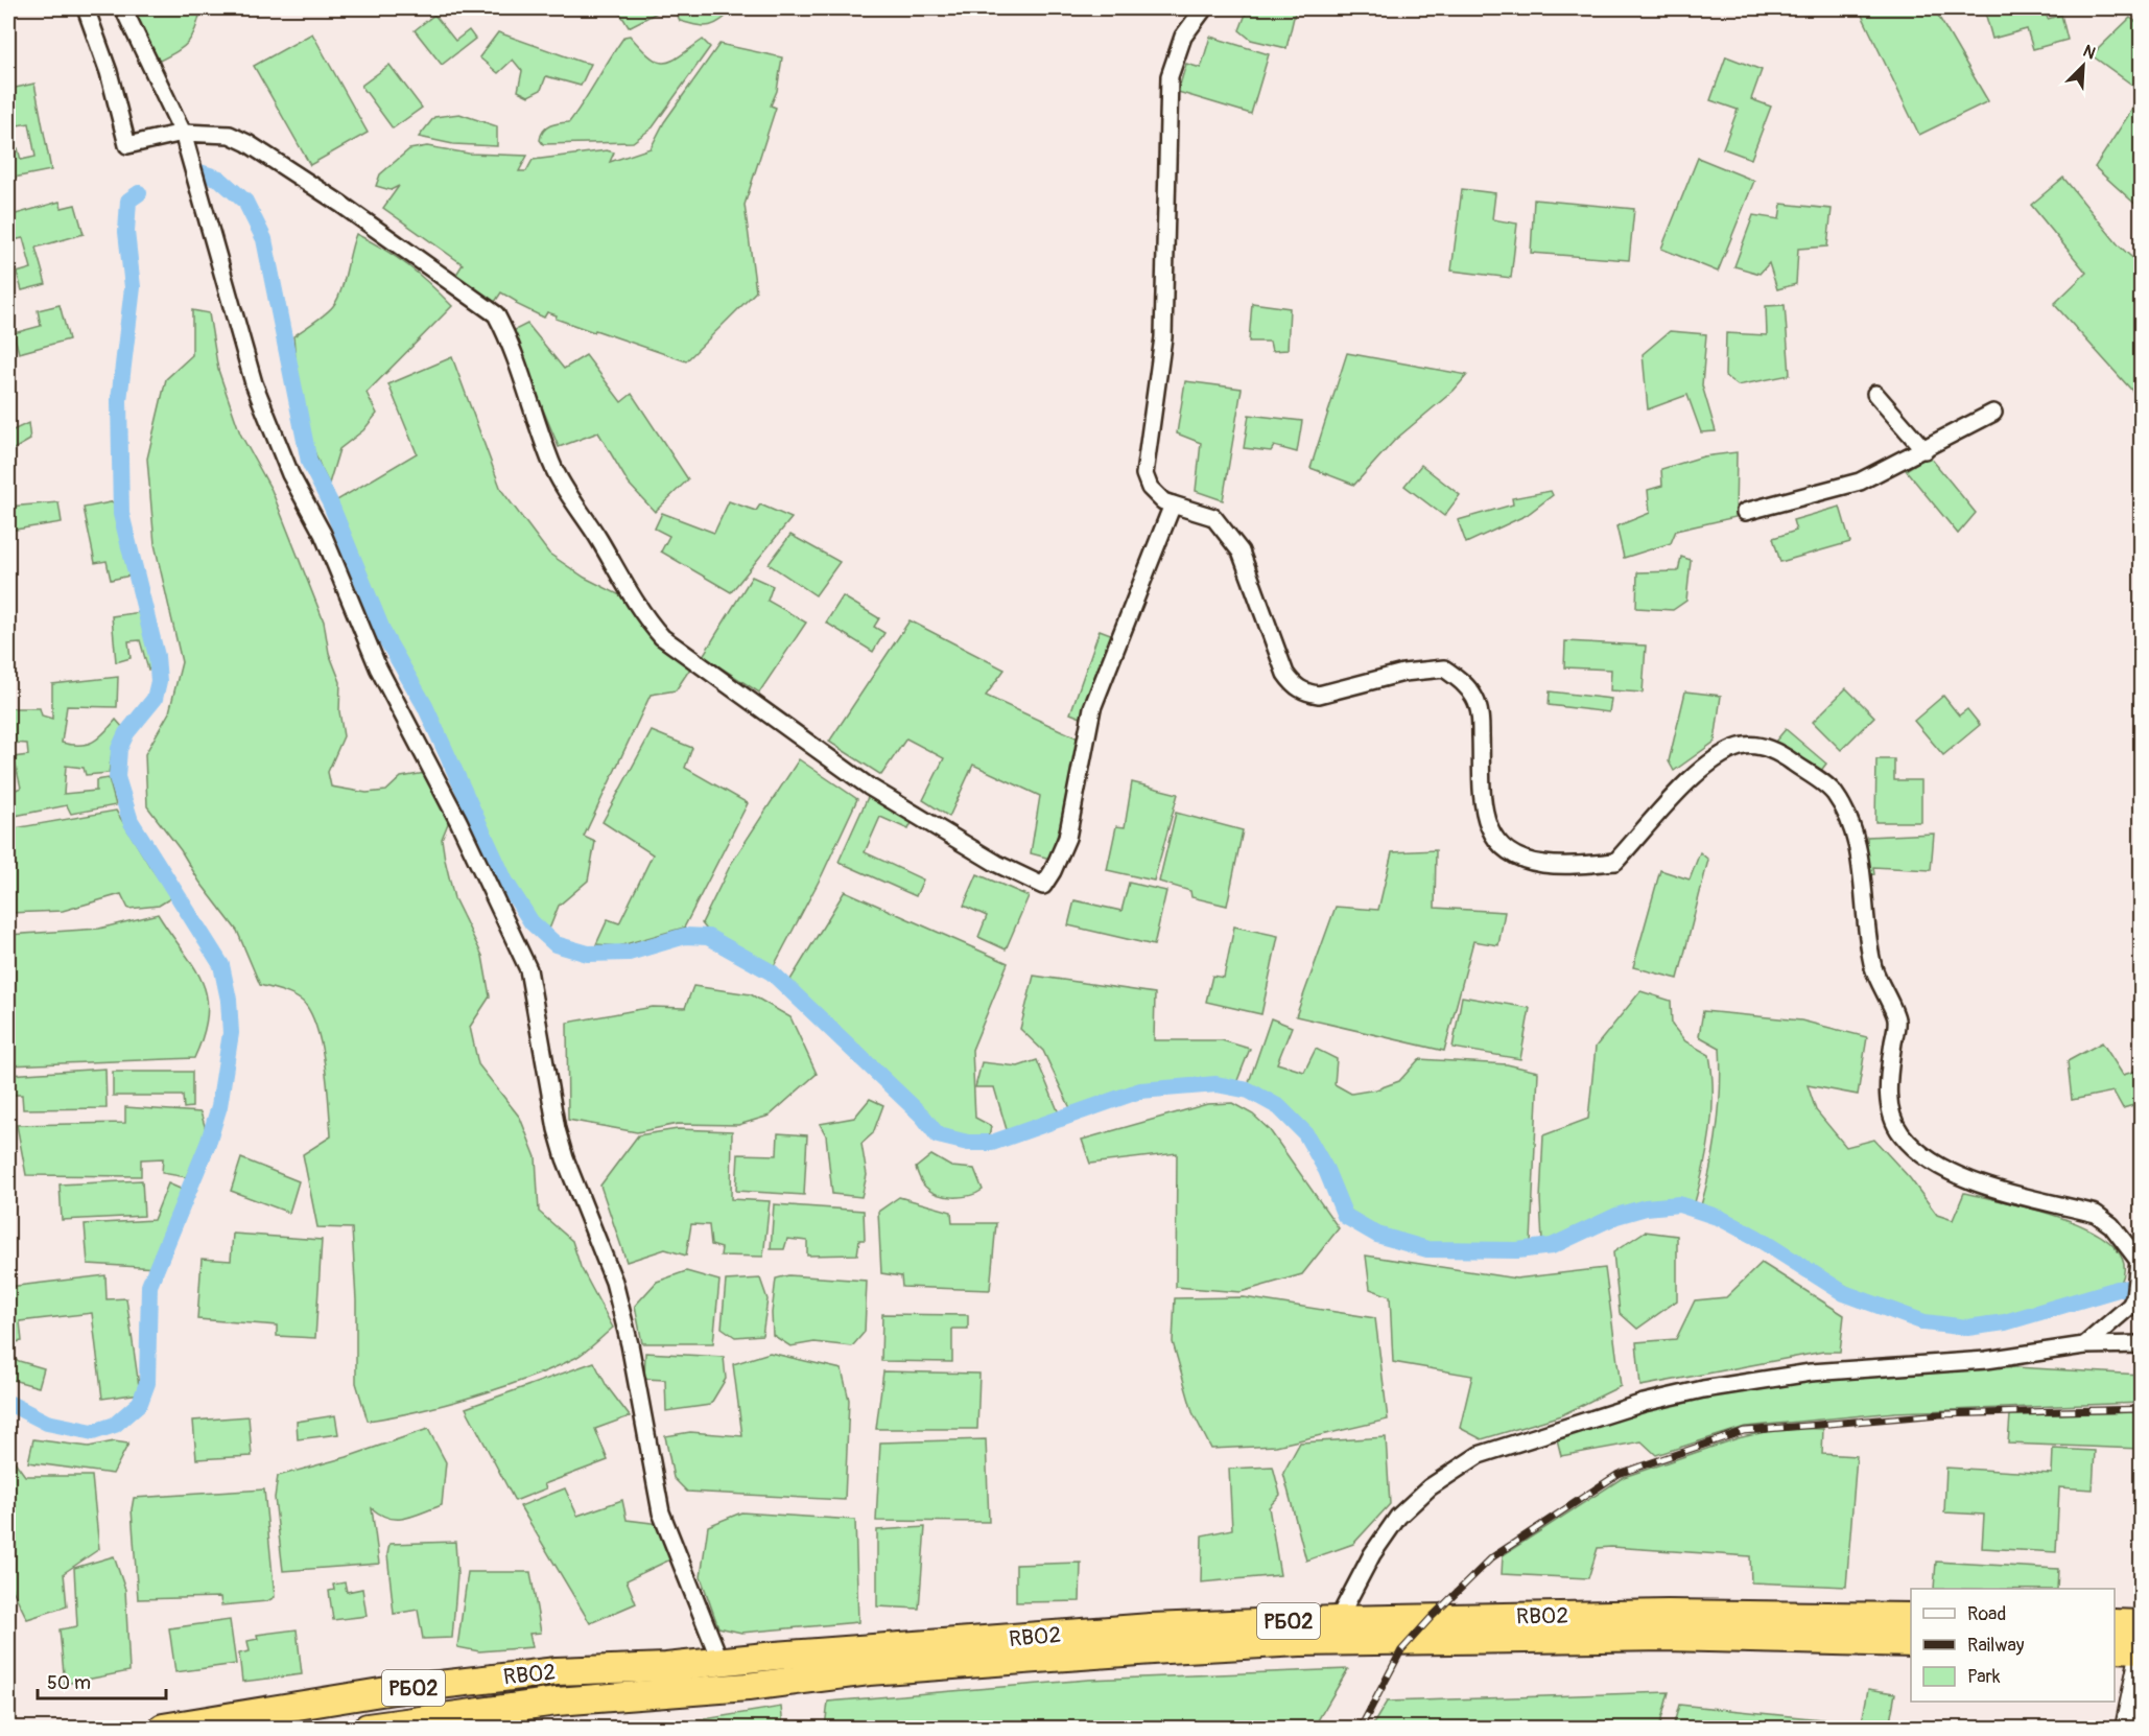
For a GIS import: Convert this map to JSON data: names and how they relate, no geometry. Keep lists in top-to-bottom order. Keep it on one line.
{"streets":{"highway":["RB02","РБ02"]},"legend":["Road","Railway","Park"],"scale_bar":"50 m","north":"top right"}
